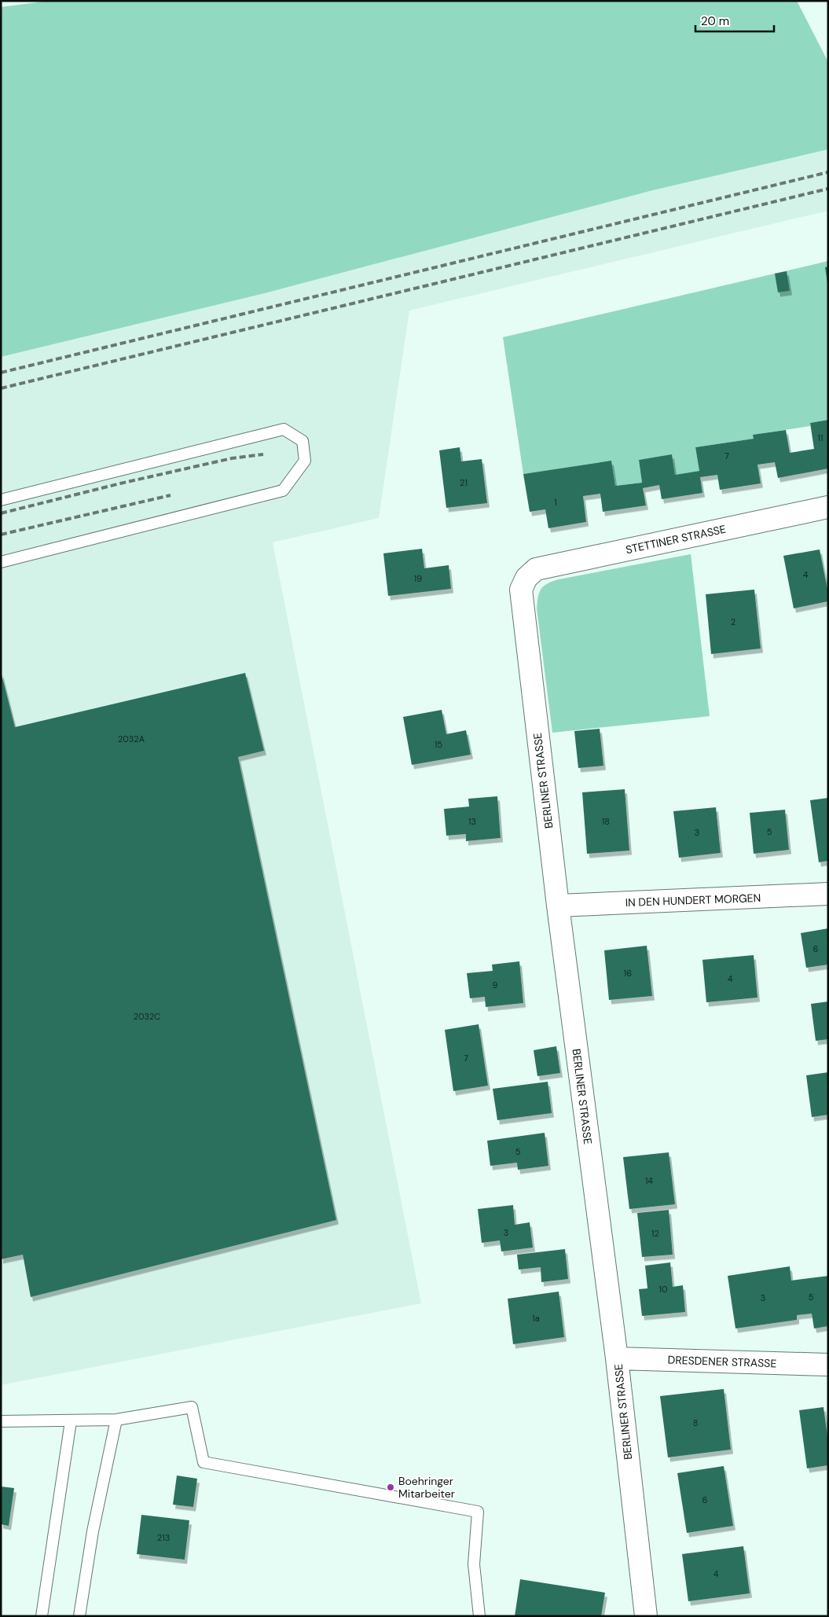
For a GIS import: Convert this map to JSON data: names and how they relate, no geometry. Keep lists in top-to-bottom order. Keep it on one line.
{"streets":{"street":["STETTINER STRASSE","BERLINER STRASSE","IN DEN HUNDERT MORGEN","DRESDENER STRASSE"]},"crossings":[["STETTINER STRASSE","BERLINER STRASSE"],["BERLINER STRASSE","IN DEN HUNDERT MORGEN"],["BERLINER STRASSE","DRESDENER STRASSE"]],"places":["Boehringer Mitarbeiter"],"house_numbers":["11","7","21","1","4","19","2","2032A","15","13","18","5","3","6","16","4","9","2032C","7","5","14","3","12","10","5","3","1a","8","6","213","4"],"scale_bar":"20 m"}
